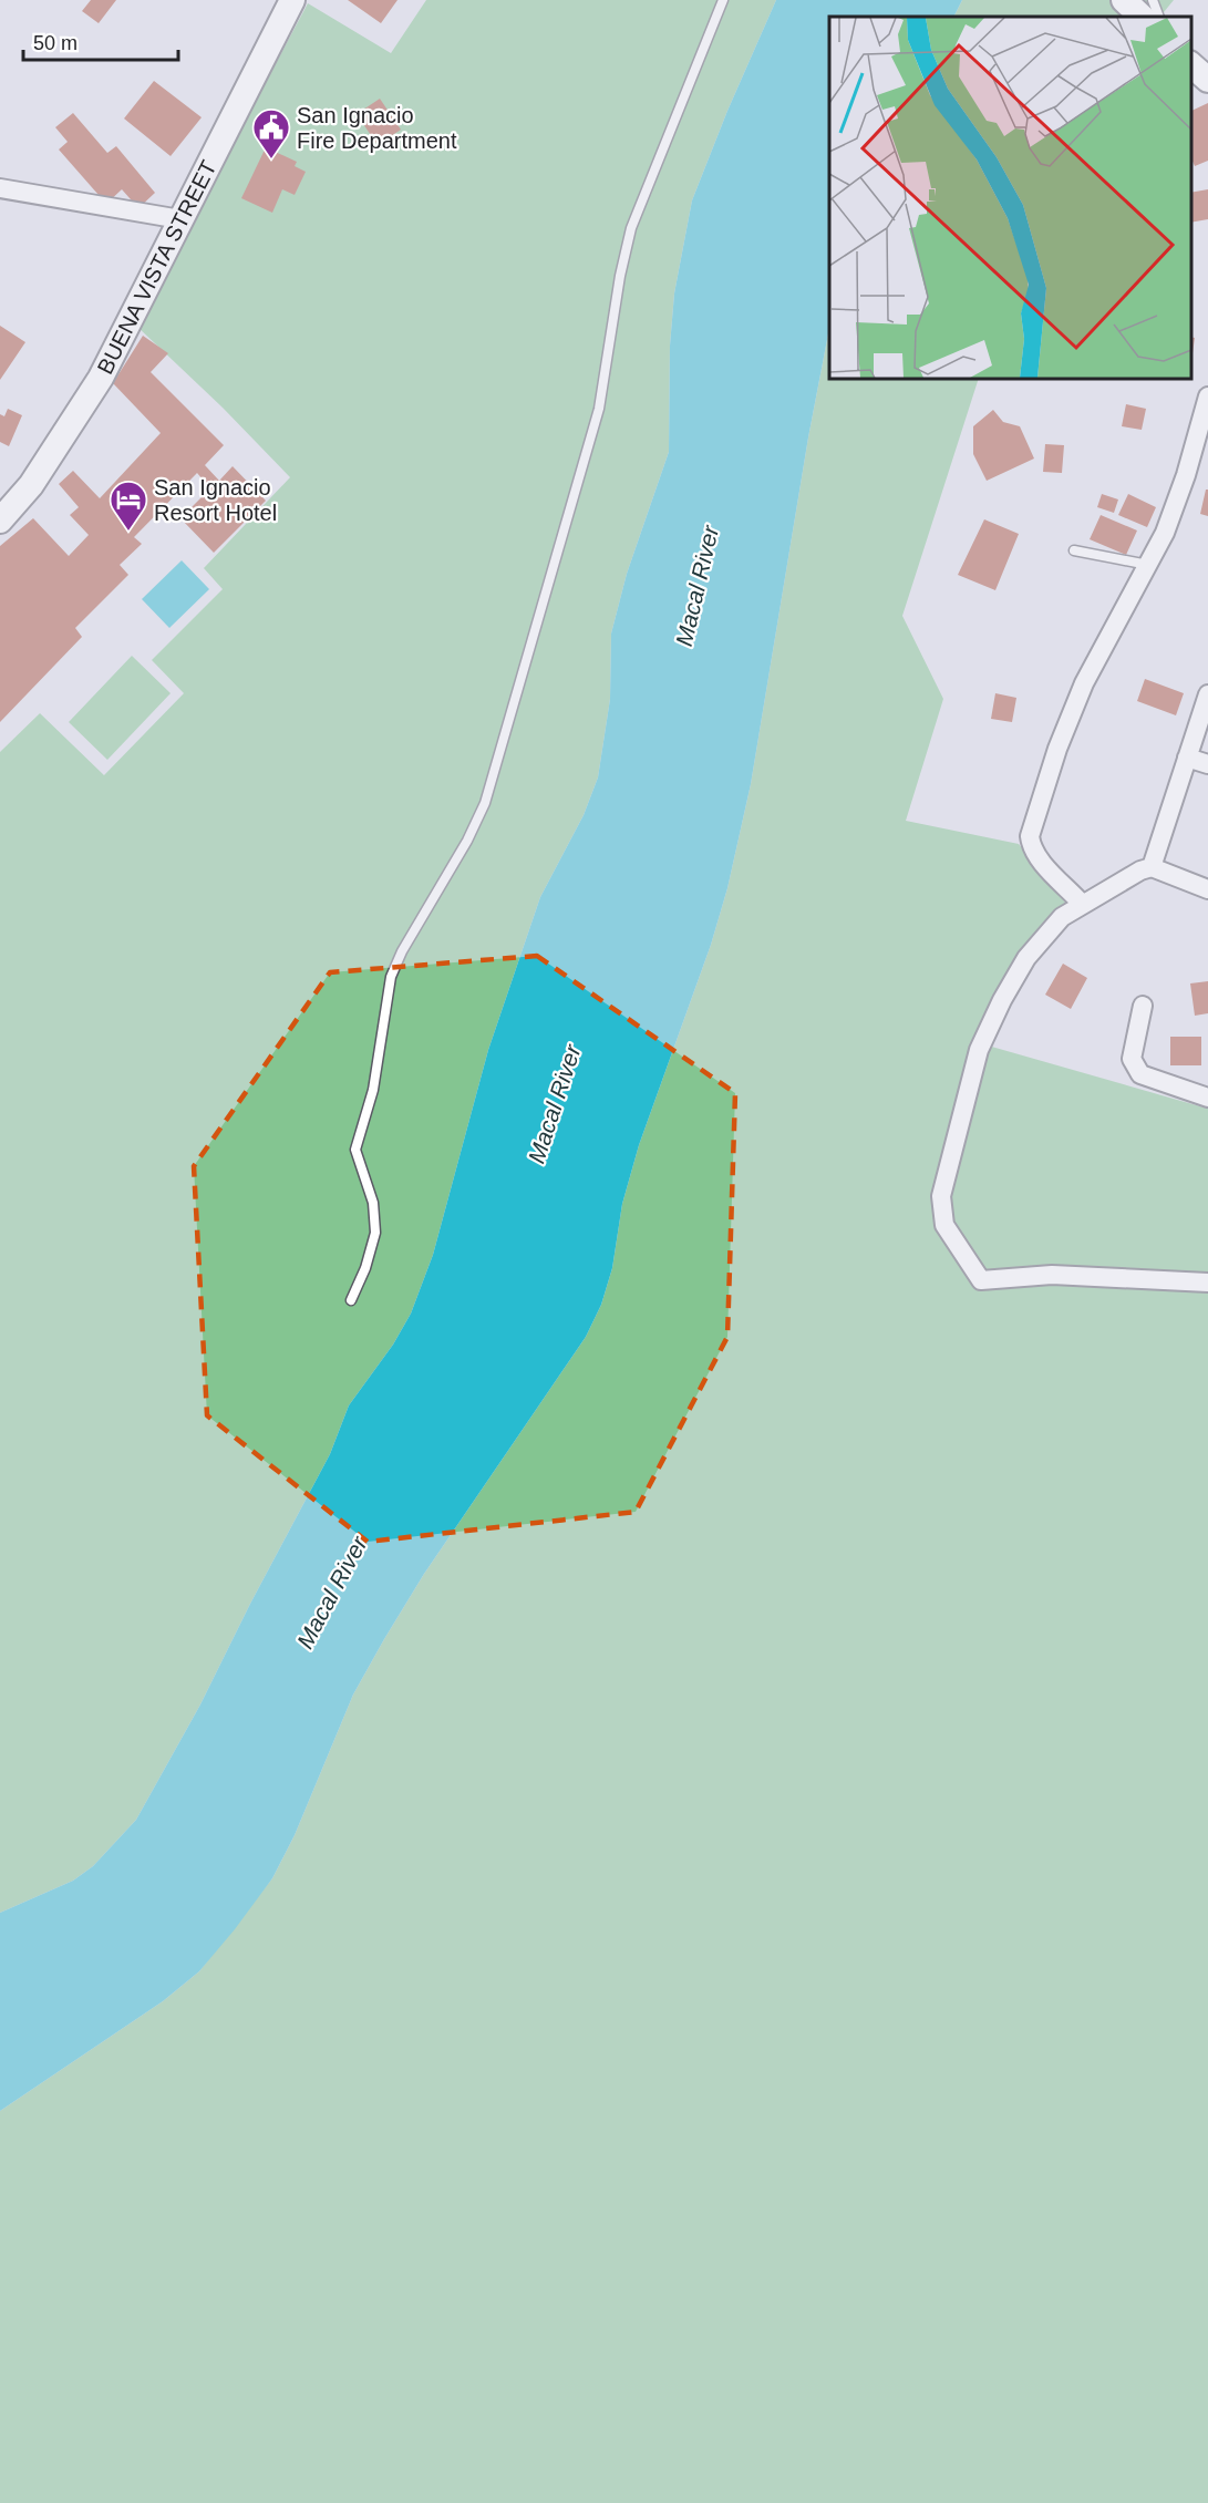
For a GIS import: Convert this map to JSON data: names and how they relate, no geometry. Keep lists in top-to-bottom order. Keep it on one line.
{"streets":{"main road":["BUENA VISTA STREET"]},"water":["Macal River"],"places":{"public building":["San Ignacio Fire Department"],"hotel":["San Ignacio Resort Hotel"]},"scale_bar":"50 m"}
